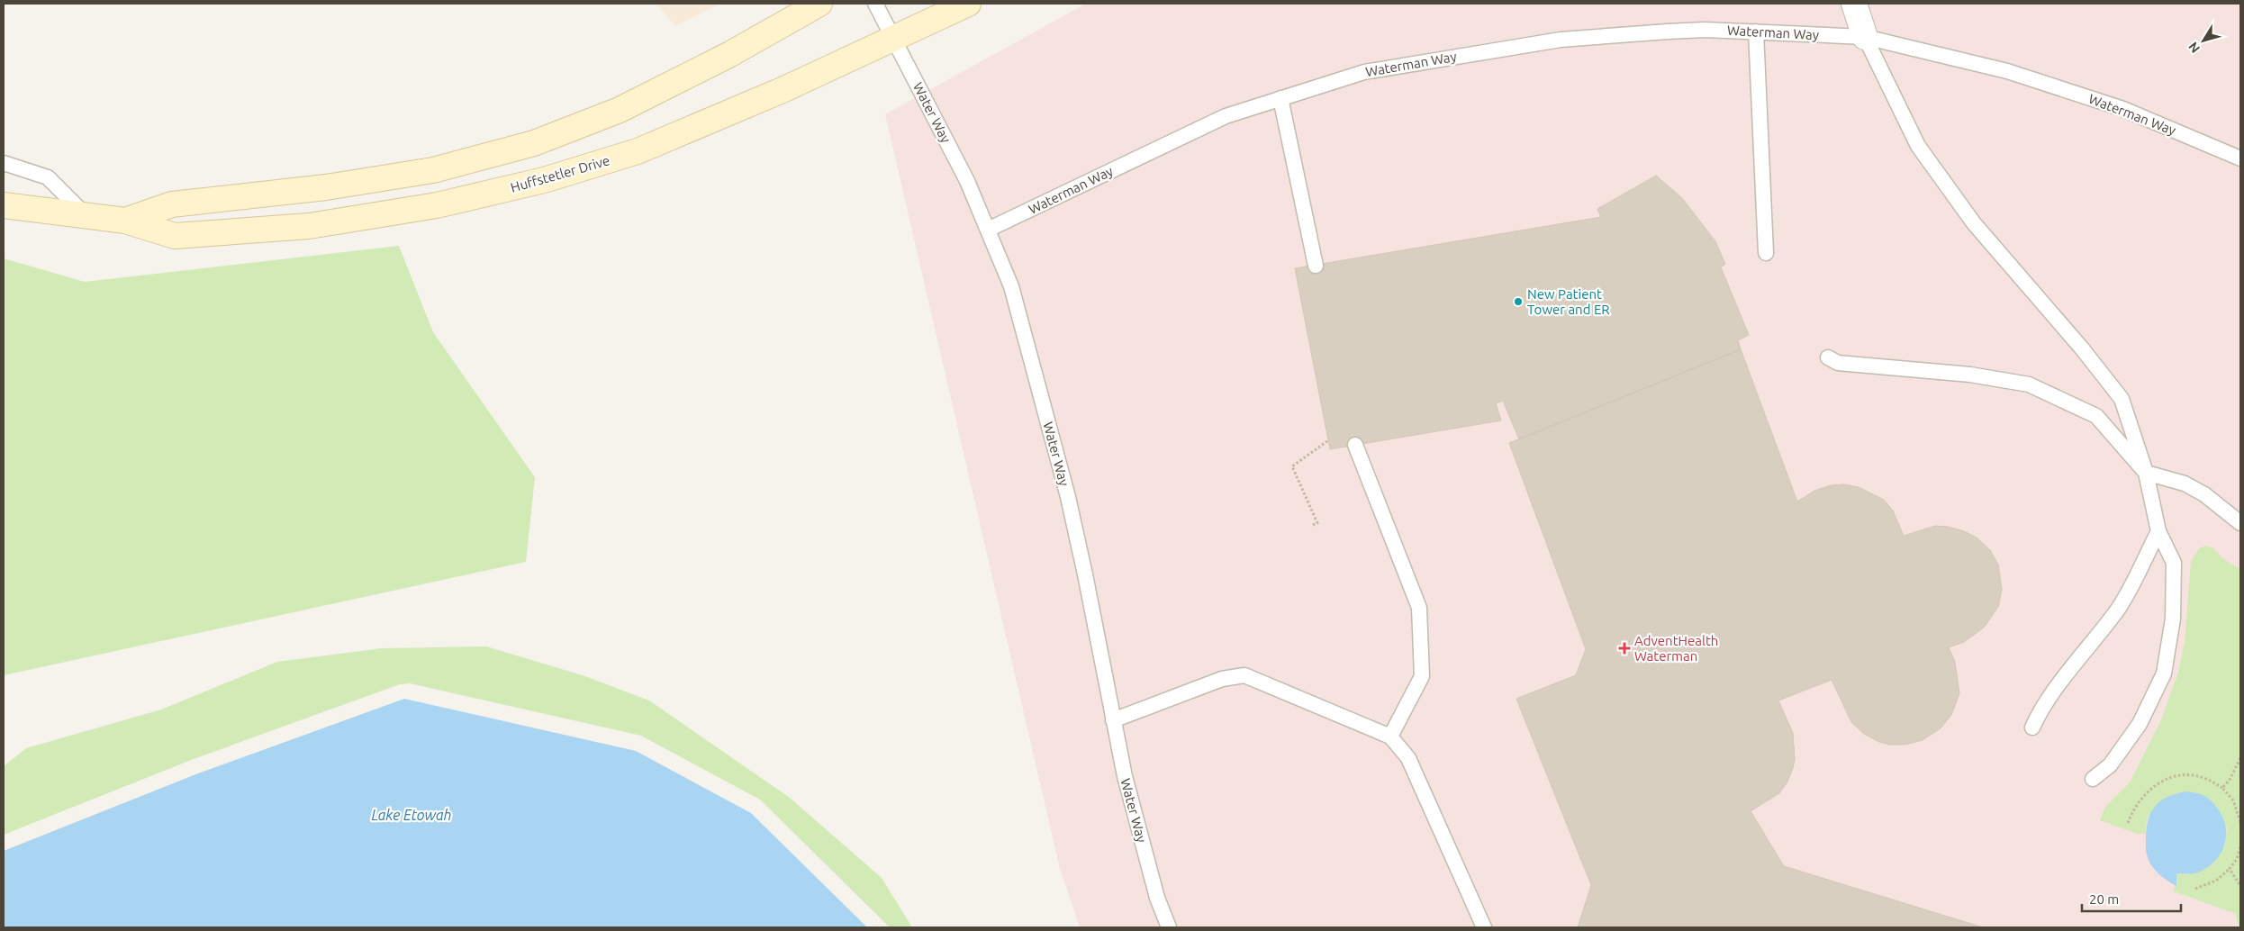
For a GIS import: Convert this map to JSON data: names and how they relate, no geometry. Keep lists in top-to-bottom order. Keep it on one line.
{"streets":{"street":["Huffstetler Drive"],"lane":["Waterman Way","Water Way"]},"crossings":[["Waterman Way","Water Way"],["Water Way","Huffstetler Drive"]],"water":["Lake Etowah"],"places":{"other":["New Patient Tower and ER"],"health":["AdventHealth Waterman"]},"scale_bar":"20 m","north":"bottom left"}
